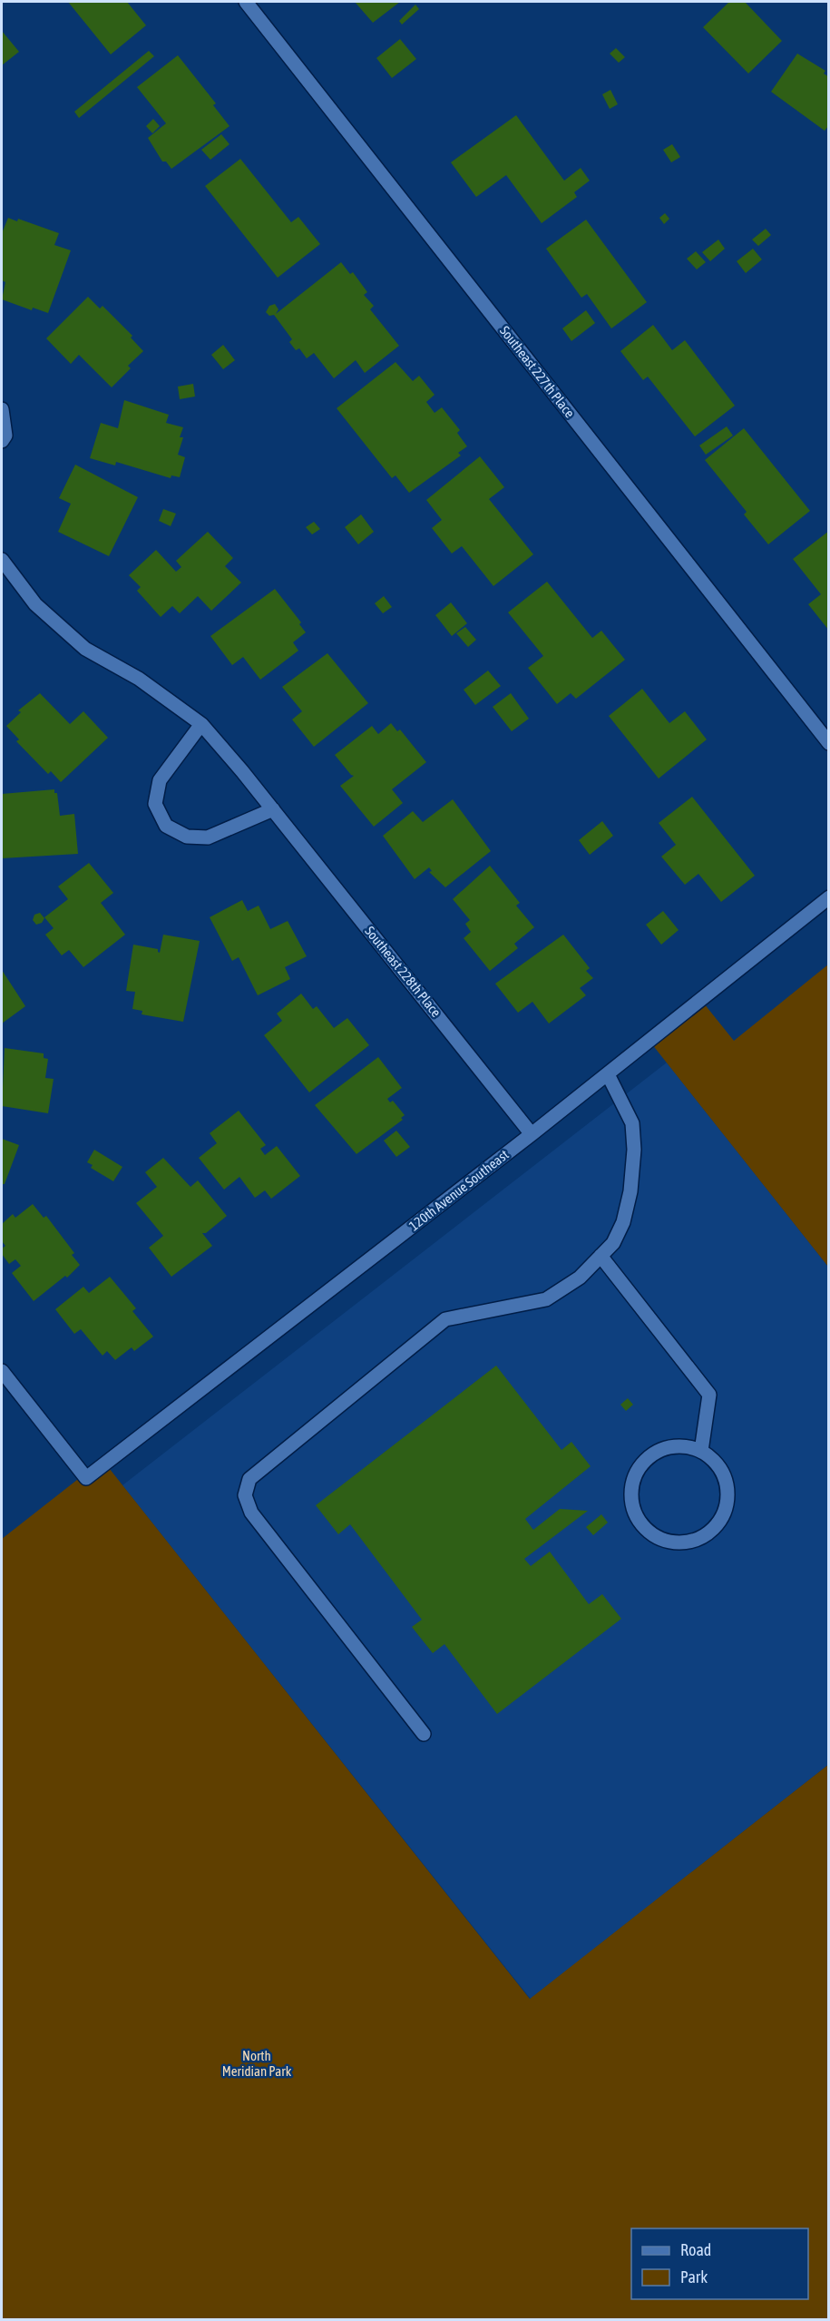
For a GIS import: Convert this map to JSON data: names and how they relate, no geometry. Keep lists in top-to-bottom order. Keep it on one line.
{"streets":{"street":["Southeast 227th Place","Southeast 228th Place","120th Avenue Southeast"]},"crossings":[["Southeast 228th Place","120th Avenue Southeast"]],"parks":["North Meridian Park"],"legend":["Road","Park"]}
